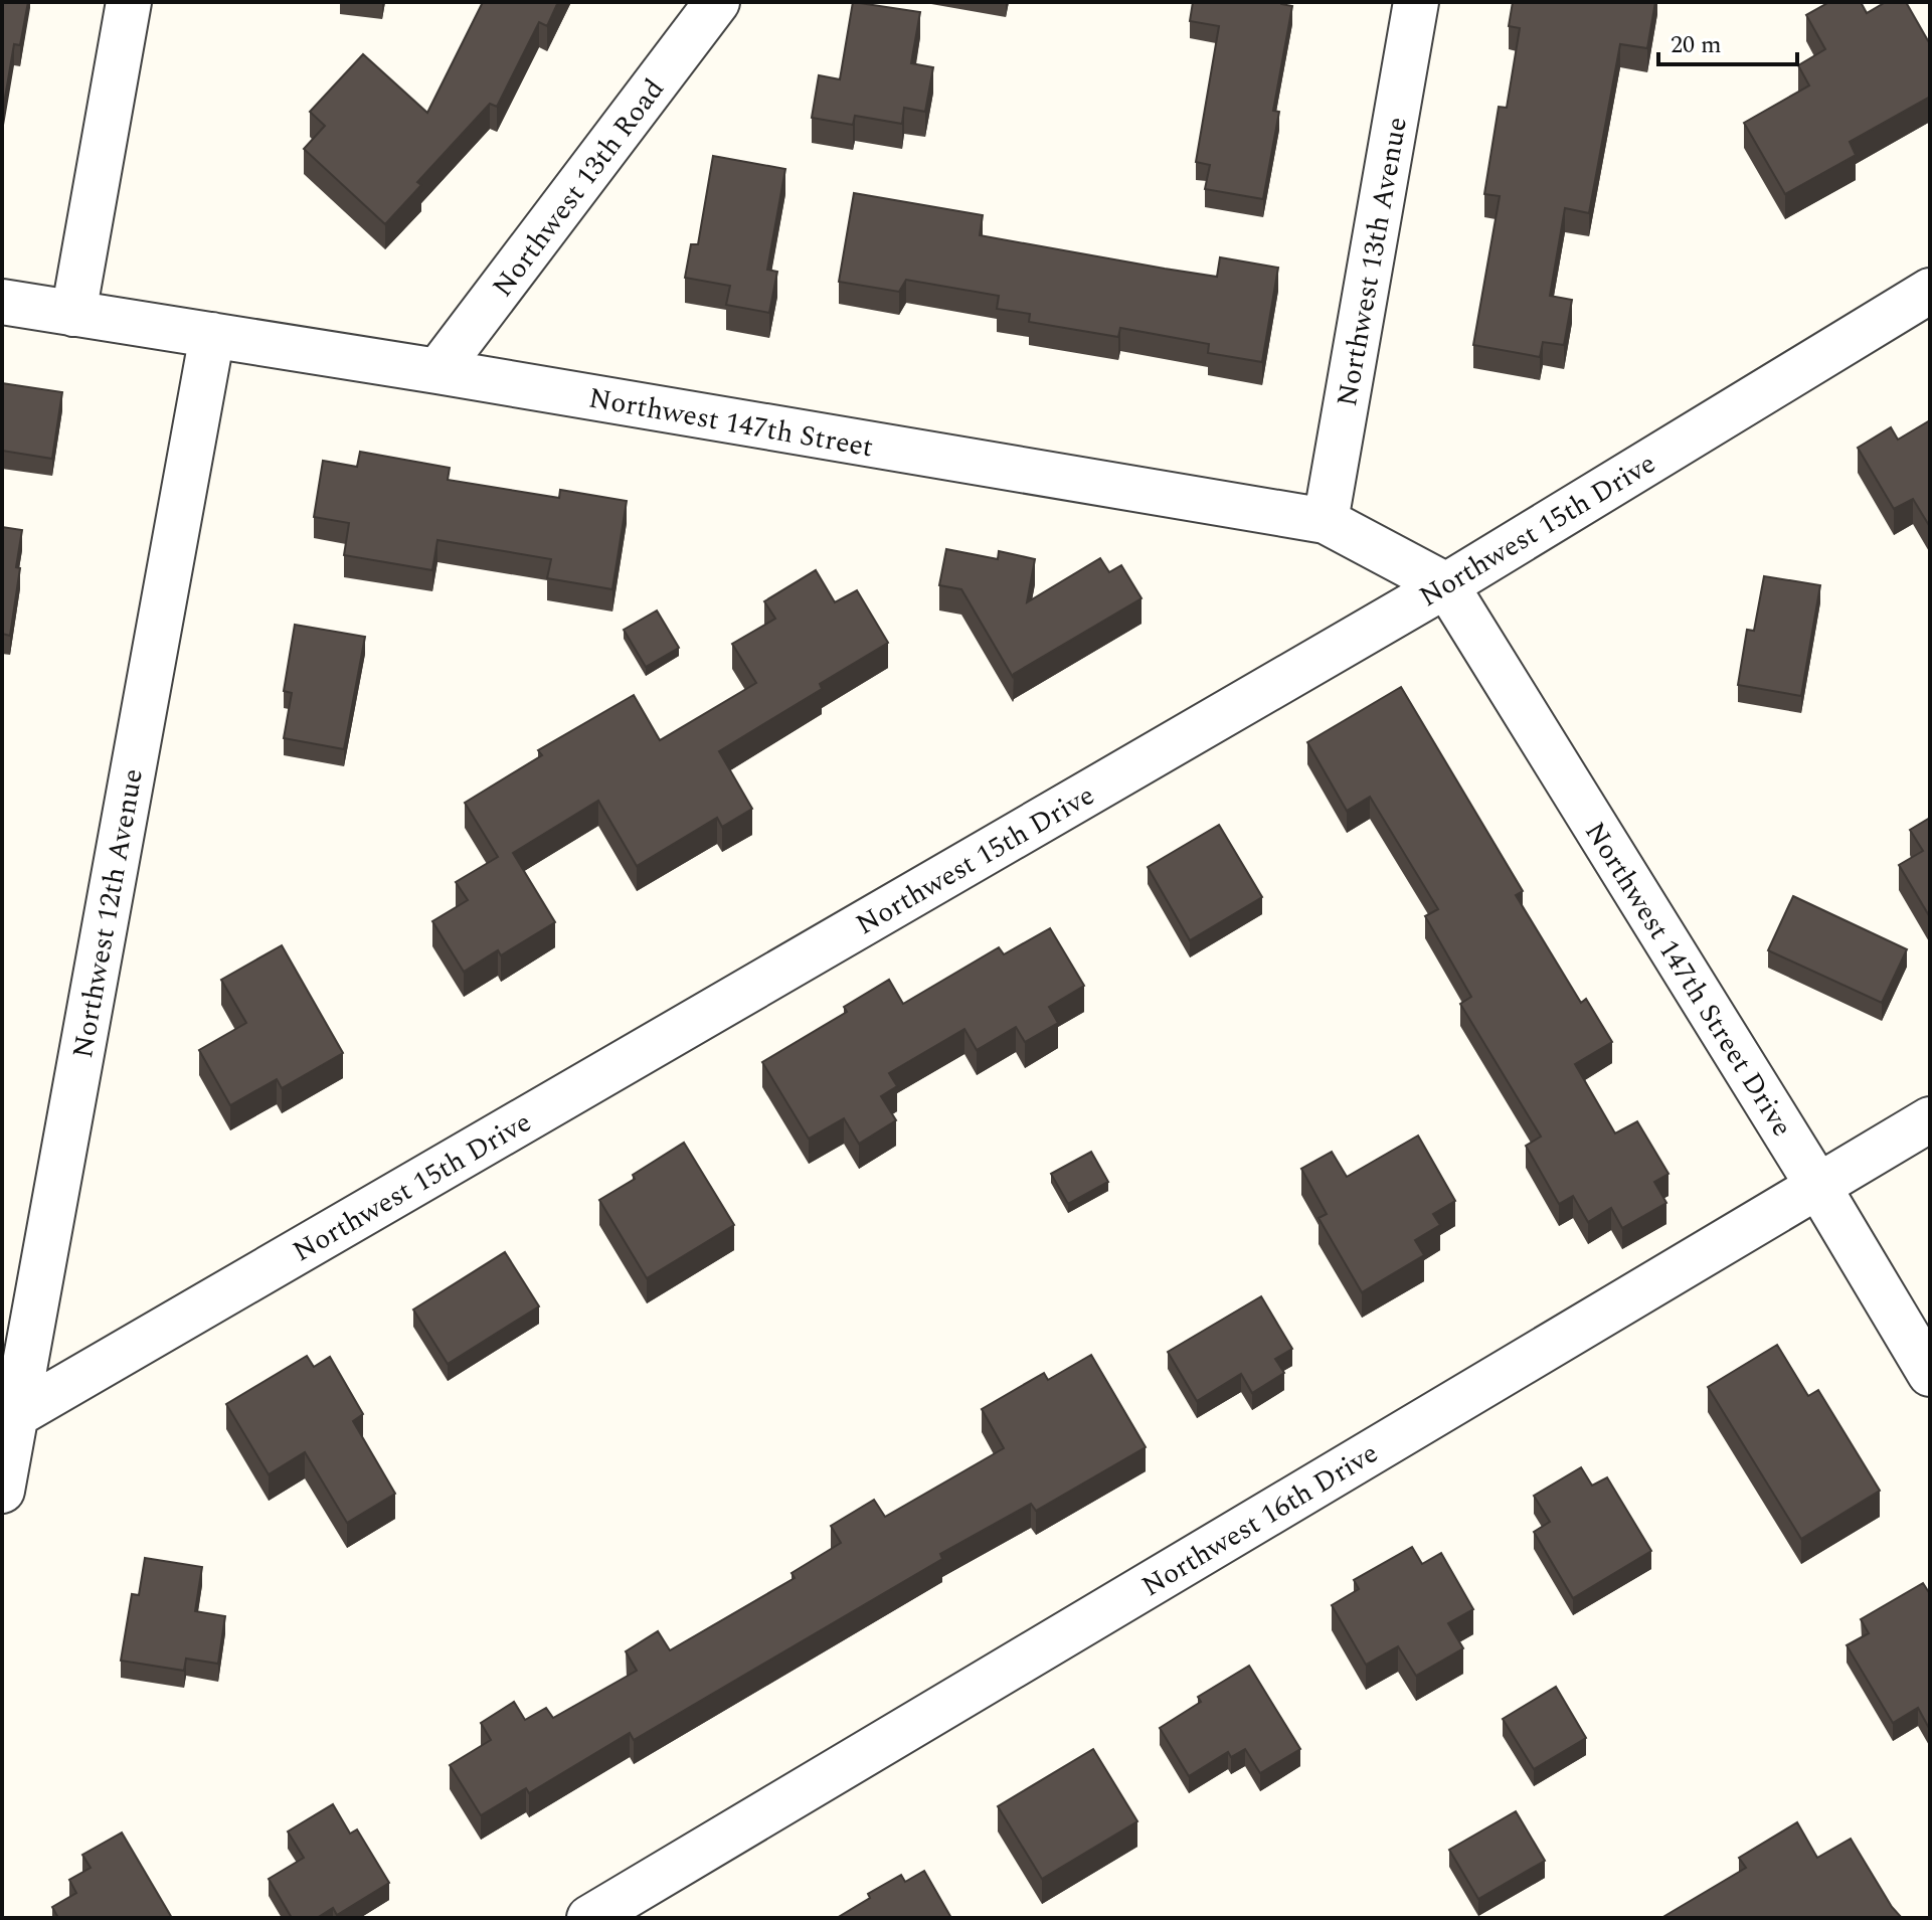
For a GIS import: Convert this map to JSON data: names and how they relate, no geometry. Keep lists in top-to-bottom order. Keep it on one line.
{"streets":{"street":["Northwest 13th Road","Northwest 13th Avenue","Northwest 147th Street","Northwest 15th Drive","Northwest 12th Avenue","Northwest 147th Street Drive","Northwest 16th Drive"]},"crossings":[["Northwest 13th Road","Northwest 147th Street"],["Northwest 13th Avenue","Northwest 147th Street"],["Northwest 147th Street","Northwest 15th Drive"],["Northwest 147th Street","Northwest 12th Avenue"],["Northwest 147th Street","Northwest 147th Street Drive"],["Northwest 15th Drive","Northwest 12th Avenue"],["Northwest 15th Drive","Northwest 147th Street Drive"],["Northwest 147th Street Drive","Northwest 16th Drive"]],"scale_bar":"20 m"}
